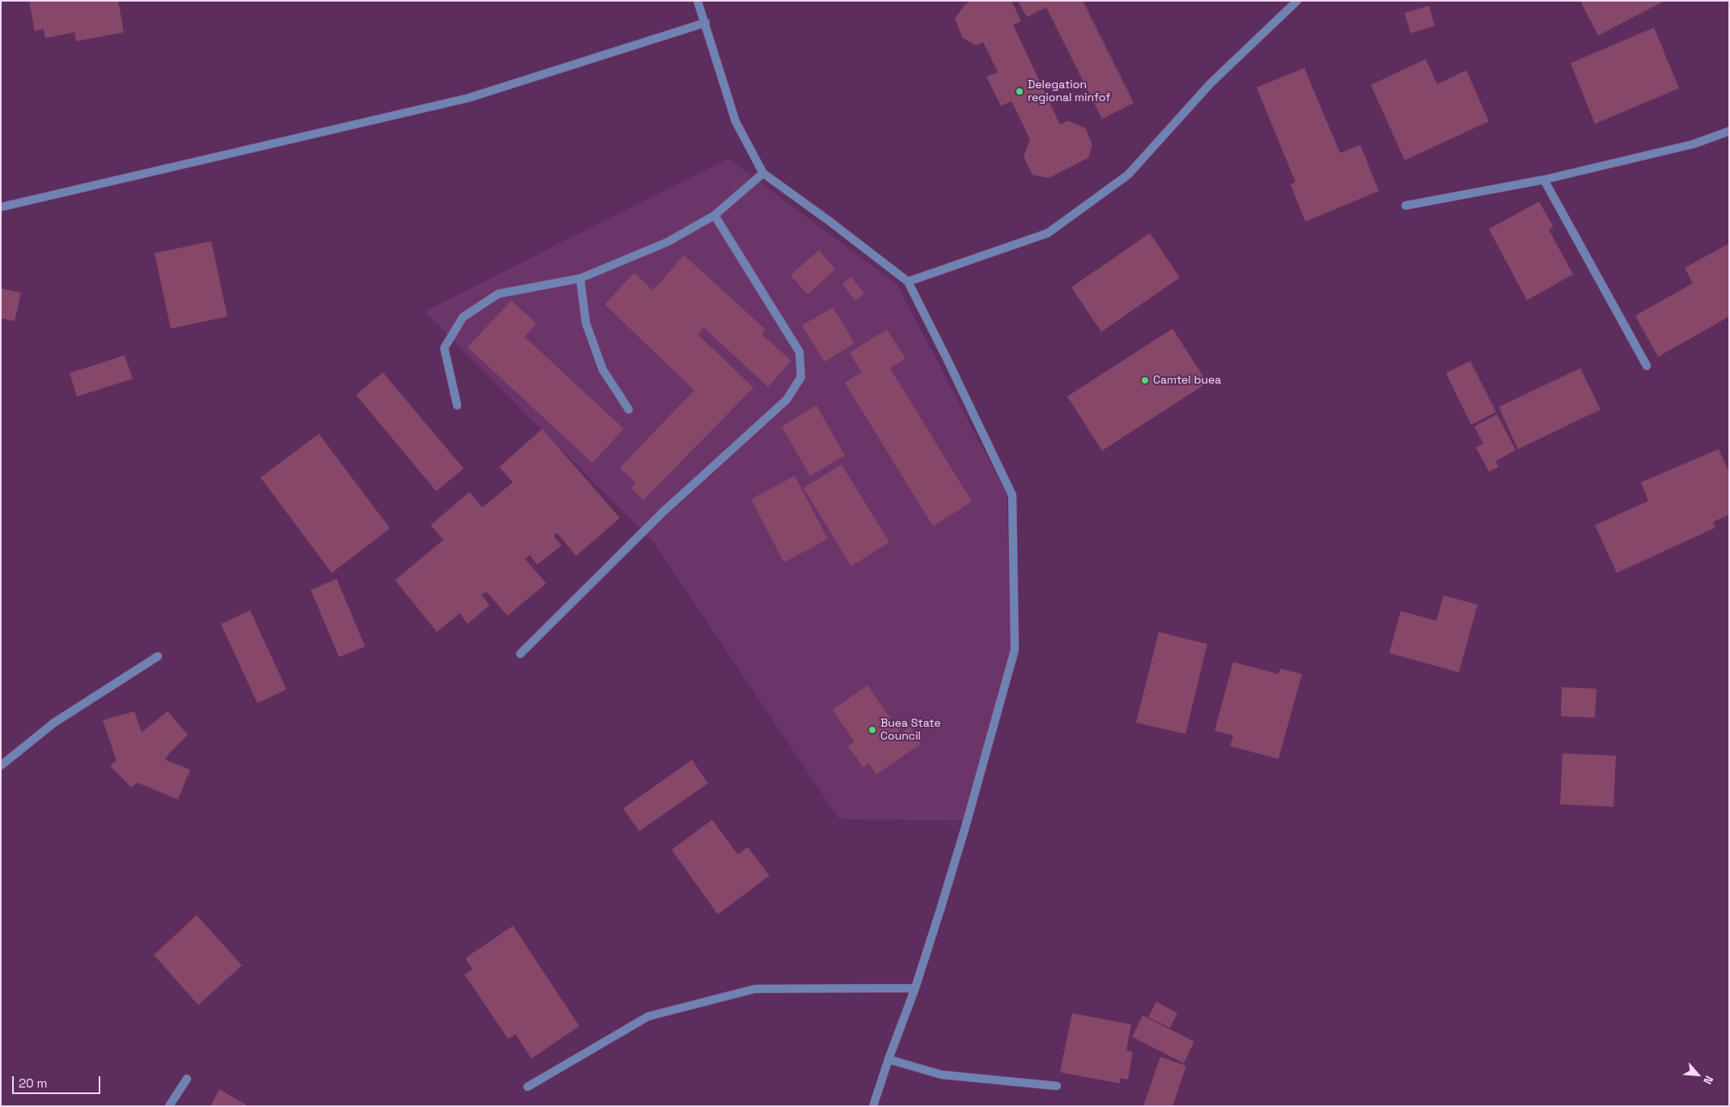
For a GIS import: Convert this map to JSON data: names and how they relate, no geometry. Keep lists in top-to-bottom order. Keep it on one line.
{"places":["Delegation regional minfof","Camtel buea","Buea State Council"],"scale_bar":"20 m","north":"bottom right"}
